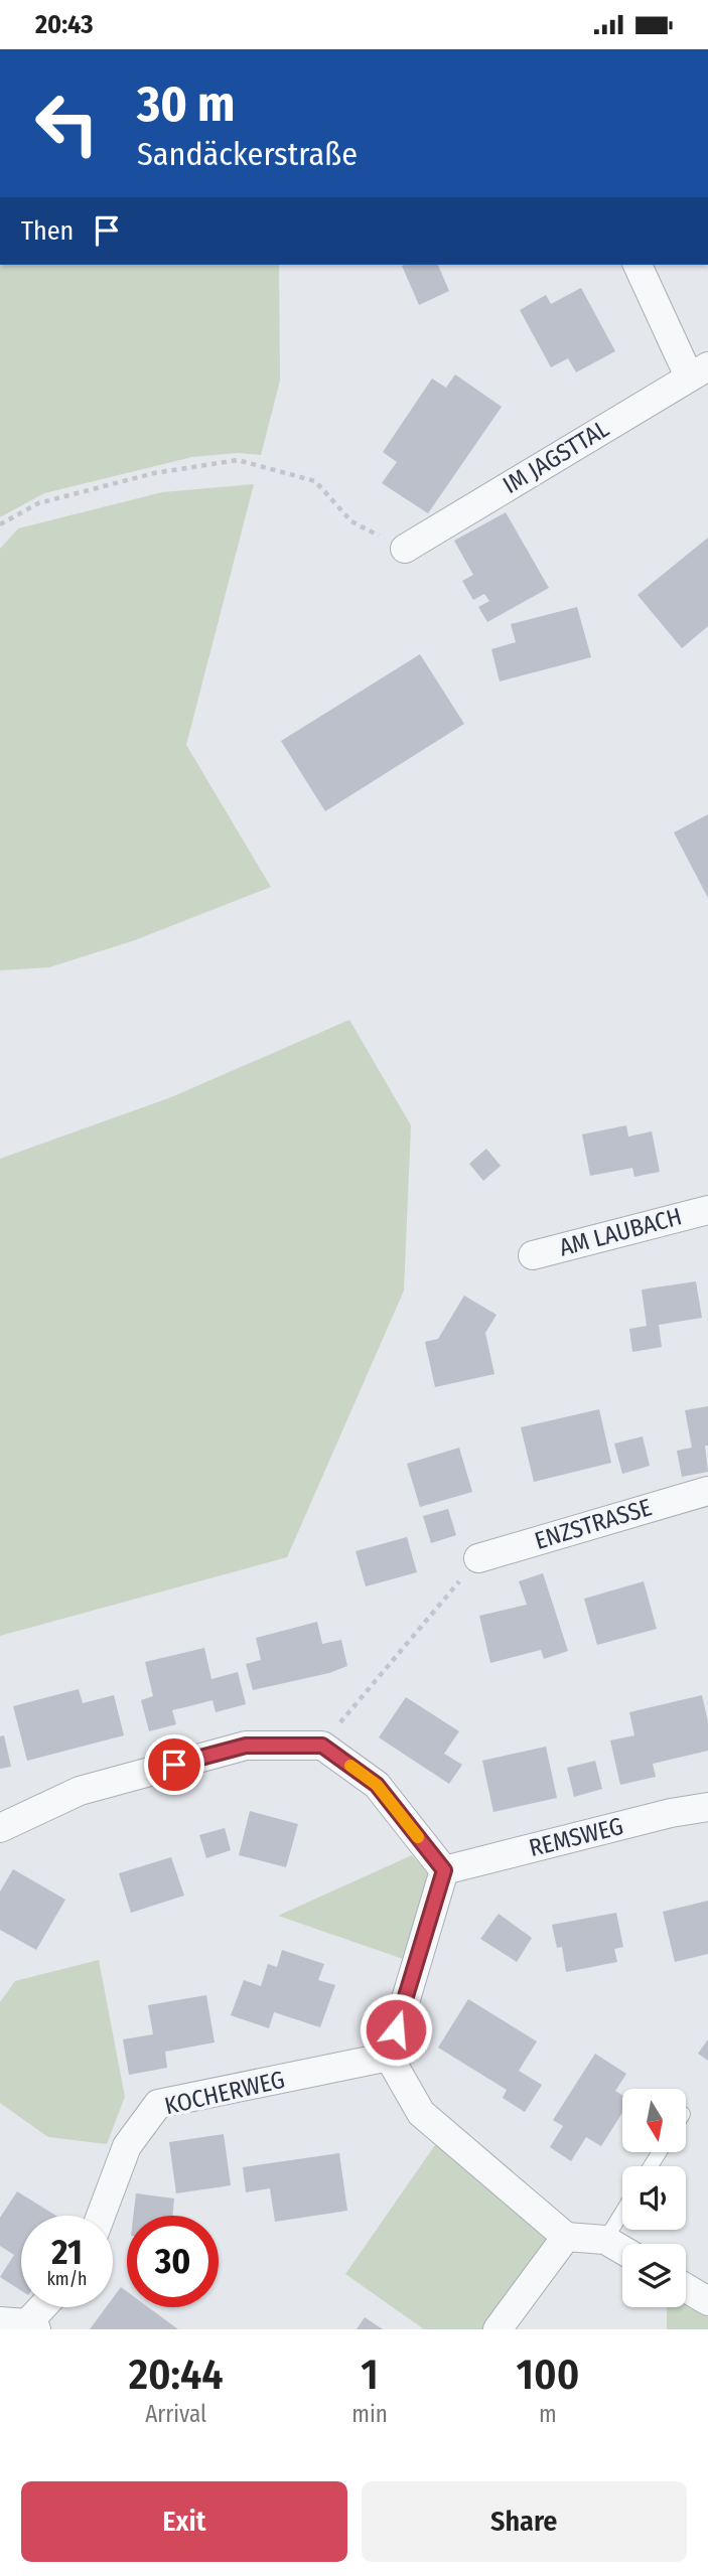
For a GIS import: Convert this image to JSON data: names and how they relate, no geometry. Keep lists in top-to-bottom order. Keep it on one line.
{"streets":{"street":["IM JAGSTTAL","AM LAUBACH","ENZSTRASSE","REMSWEG","KOCHERWEG"]},"north":"bottom","page":{"status":"20:43","turn":["30 m","Sandäckerstraße"],"then":"Then","speed":"21 km/h","limit":"30","eta":["20:44","Arrival","1","min","100","m"],"buttons":["Exit","Share"]}}
